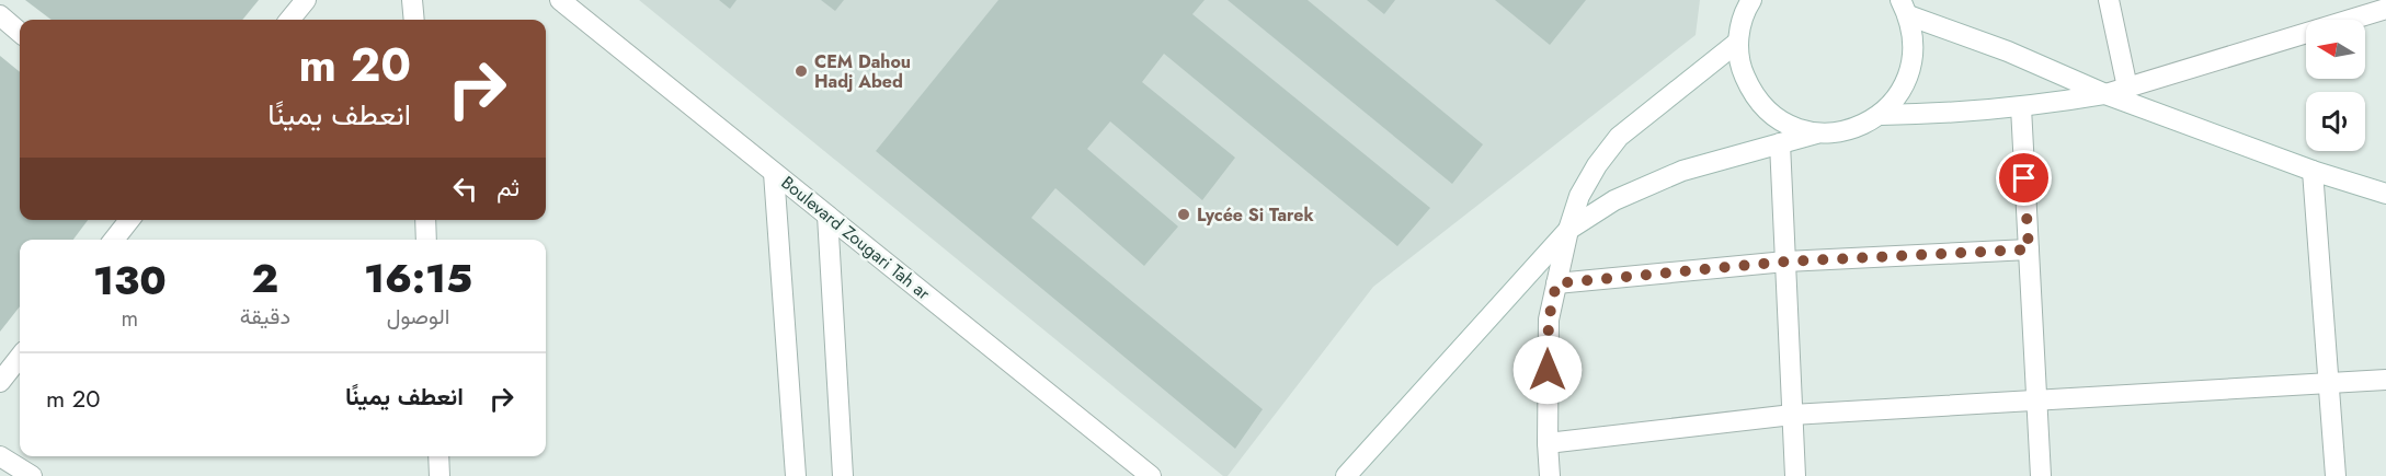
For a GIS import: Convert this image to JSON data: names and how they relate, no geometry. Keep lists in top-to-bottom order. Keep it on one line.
{"streets":{"street":["Boulevard Zougari Tah ar"]},"places":["CEM Dahou Hadj Abed","Lycée Si Tarek"],"north":"left","page":{"turn":["20 m","انعطف يمينًا"],"then":"ثم","eta":["16:15","الوصول","2","دقيقة","130","m"],"list":[{"name":"انعطف يمينًا","value":"20 m"}]}}
